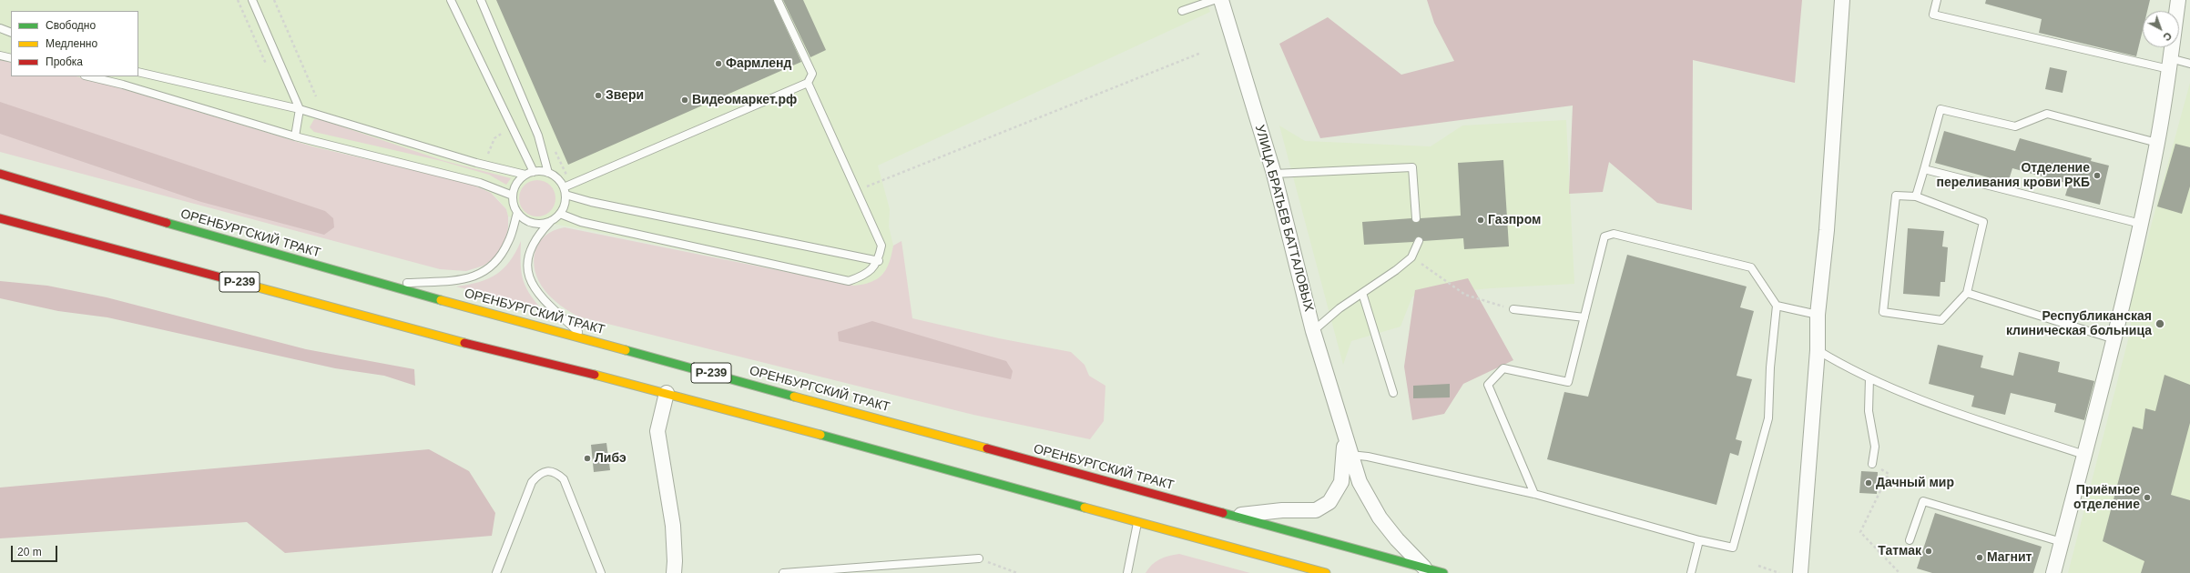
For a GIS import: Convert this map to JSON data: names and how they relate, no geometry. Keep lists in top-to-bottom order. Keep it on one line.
{"streets":{"main road":["ОРЕНБУРГСКИЙ ТРАКТ","Р-239"],"street":["УЛИЦА БРАТЬЕВ БАТТАЛОВЫХ"]},"crossings":[["УЛИЦА БРАТЬЕВ БАТТАЛОВЫХ","ОРЕНБУРГСКИЙ ТРАКТ"]],"places":["Фармленд","Звери","Видеомаркет.рф","Отделение переливания крови РКБ","Газпром","Республиканская клиническая больница","Либэ","Дачный мир","Приёмное отделение","Татмак","Магнит"],"legend":["Свободно","Медленно","Пробка"],"scale_bar":"20 m","north":"bottom right"}
